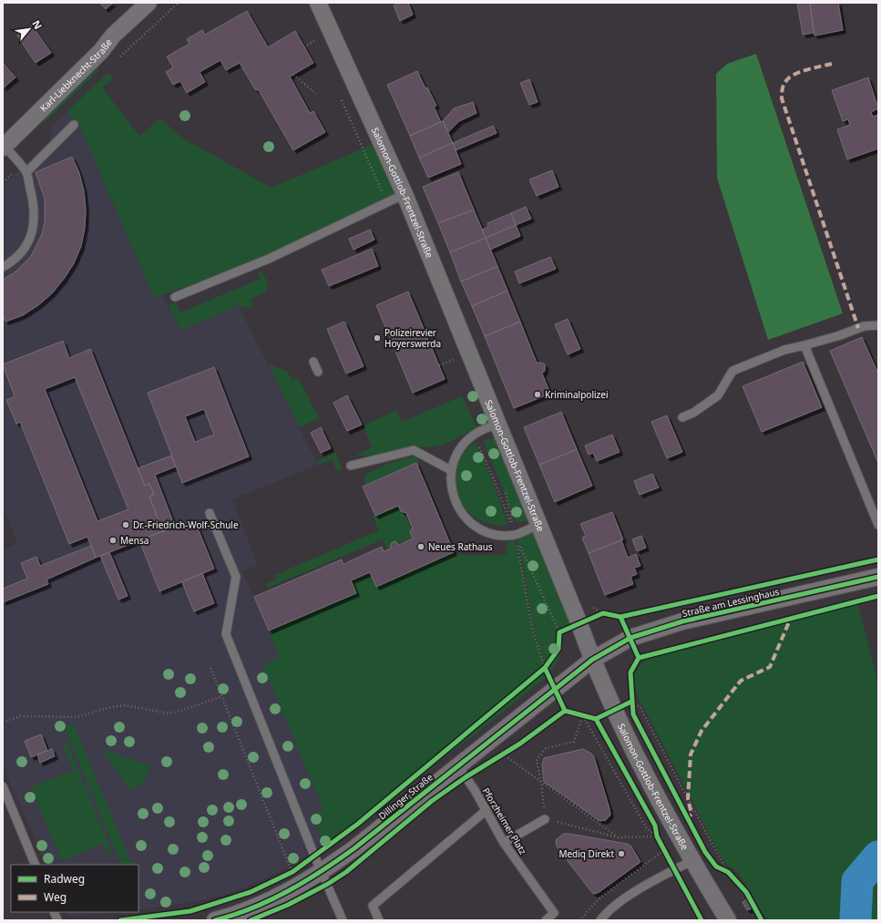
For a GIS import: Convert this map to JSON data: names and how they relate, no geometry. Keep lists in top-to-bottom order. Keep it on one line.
{"streets":{"street":["Karl-Liebknecht-Straße","Salomon-Gottlob-Frentzel-Straße","Straße am Lessinghaus","Dillinger Straße"],"lane":["Pforzheimer Platz"]},"crossings":[["Salomon-Gottlob-Frentzel-Straße","Straße am Lessinghaus"],["Salomon-Gottlob-Frentzel-Straße","Dillinger Straße"],["Straße am Lessinghaus","Dillinger Straße"],["Dillinger Straße","Pforzheimer Platz"]],"places":["Polizeirevier Hoyerswerda","Kriminalpolizei","Dr.-Friedrich-Wolf-Schule","Mensa","Neues Rathaus","Mediq Direkt"],"legend":["Radweg","Weg"],"north":"top right"}
